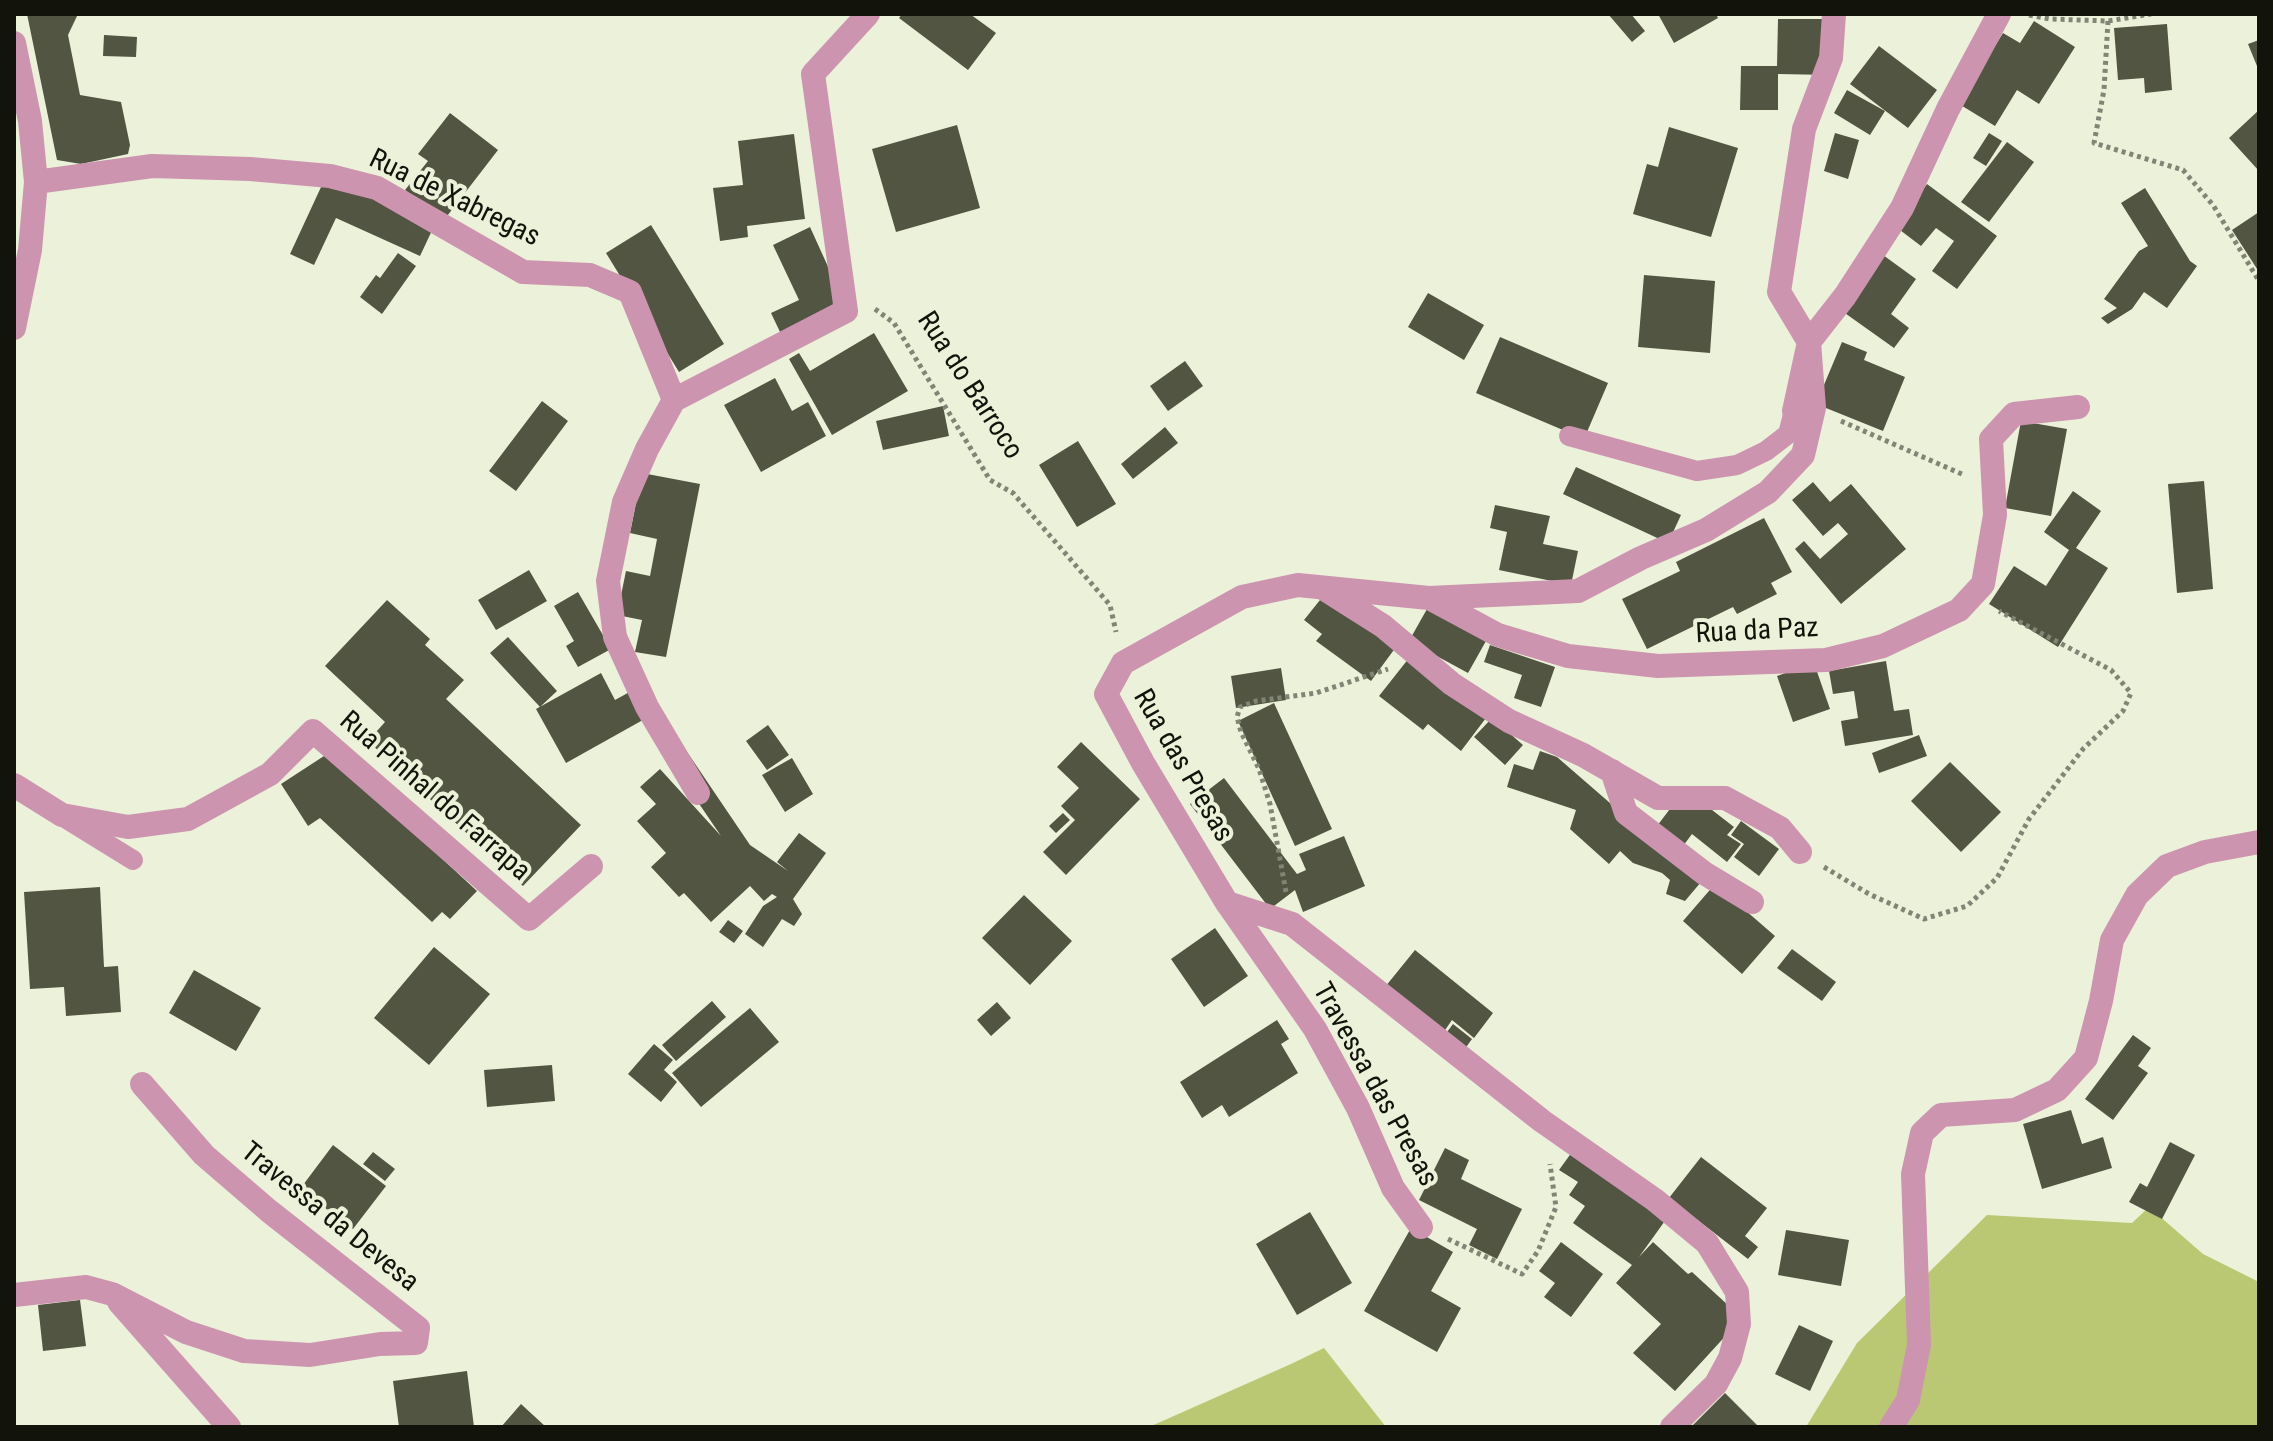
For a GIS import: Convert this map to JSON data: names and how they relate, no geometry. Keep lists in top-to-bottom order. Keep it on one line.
{"streets":{"street":["Rua de Xabregas","Rua da Paz","Rua das Presas","Rua Pinhal do Farrapa","Travessa das Presas","Travessa da Devesa"],"path":["Rua do Barroco"]},"crossings":[["Rua do Barroco","Rua das Presas"],["Rua da Paz","Rua das Presas"],["Rua das Presas","Travessa das Presas"]]}
